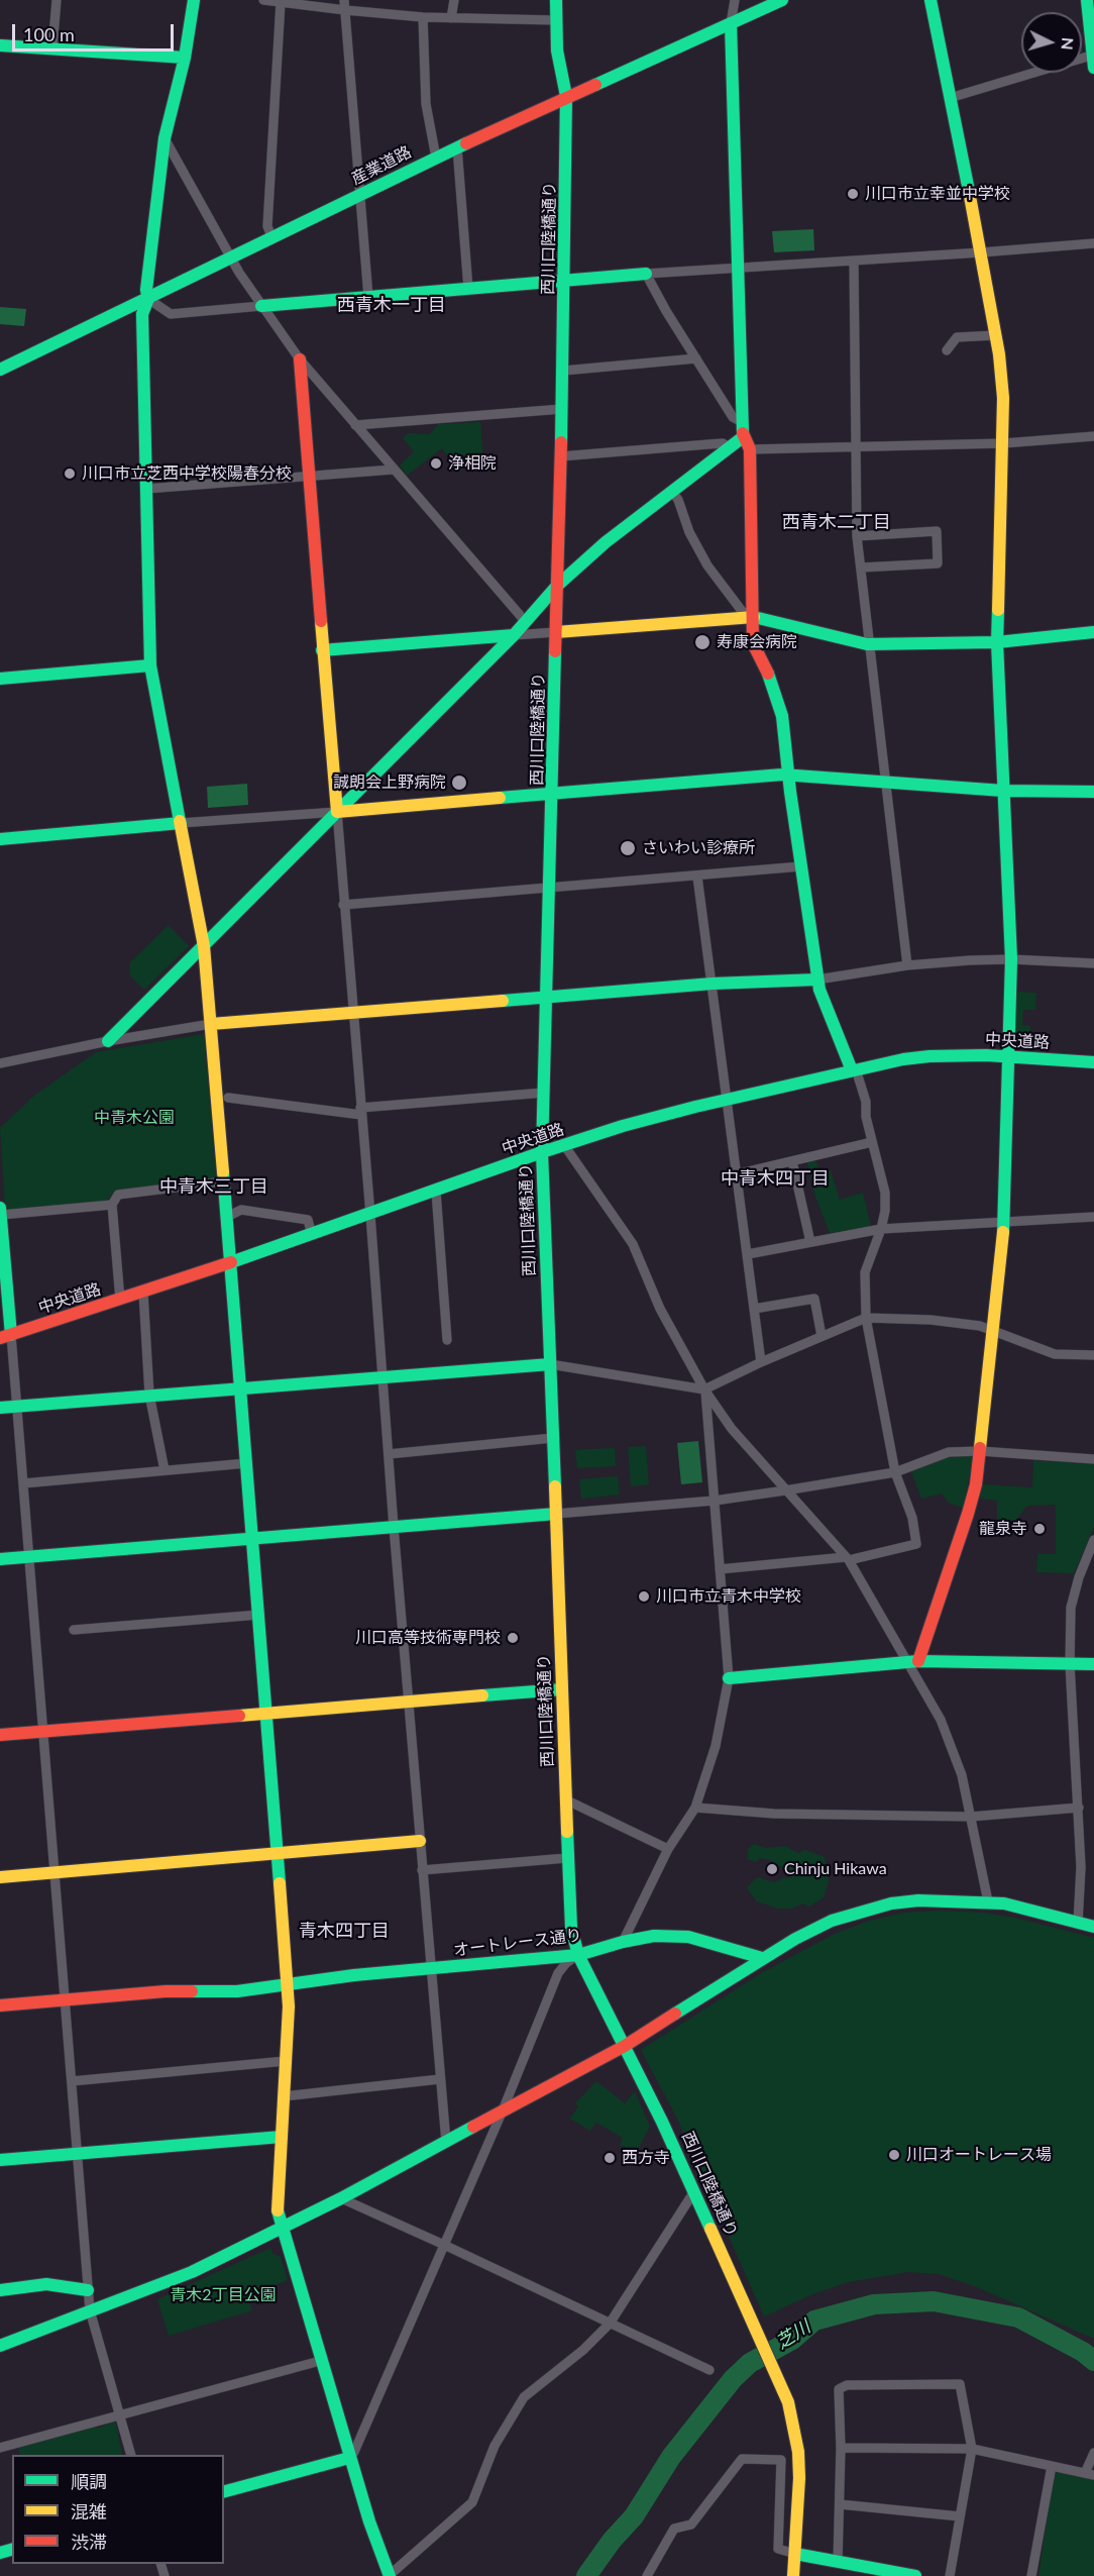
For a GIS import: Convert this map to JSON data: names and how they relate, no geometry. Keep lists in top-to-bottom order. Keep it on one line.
{"streets":{"street":["産業道路","西川口陸橋通り","中央道路","オートレース通り"]},"crossings":[["産業道路","西川口陸橋通り"],["西川口陸橋通り","中央道路"],["西川口陸橋通り","オートレース通り"]],"districts":["西青木一丁目","西青木二丁目","中青木四丁目","中青木三丁目","青木四丁目"],"water":["芝川"],"parks":["中青木公園","青木2丁目公園"],"places":["川口市立幸並中学校","浄相院","川口市立芝西中学校陽春分校","寿康会病院","誠朗会上野病院","さいわい診療所","龍泉寺","川口市立青木中学校","川口高等技術専門校","Chinju Hikawa","川口オートレース場","西方寺"],"legend":["順調","混雑","渋滞"],"scale_bar":"100 m","north":"right"}
